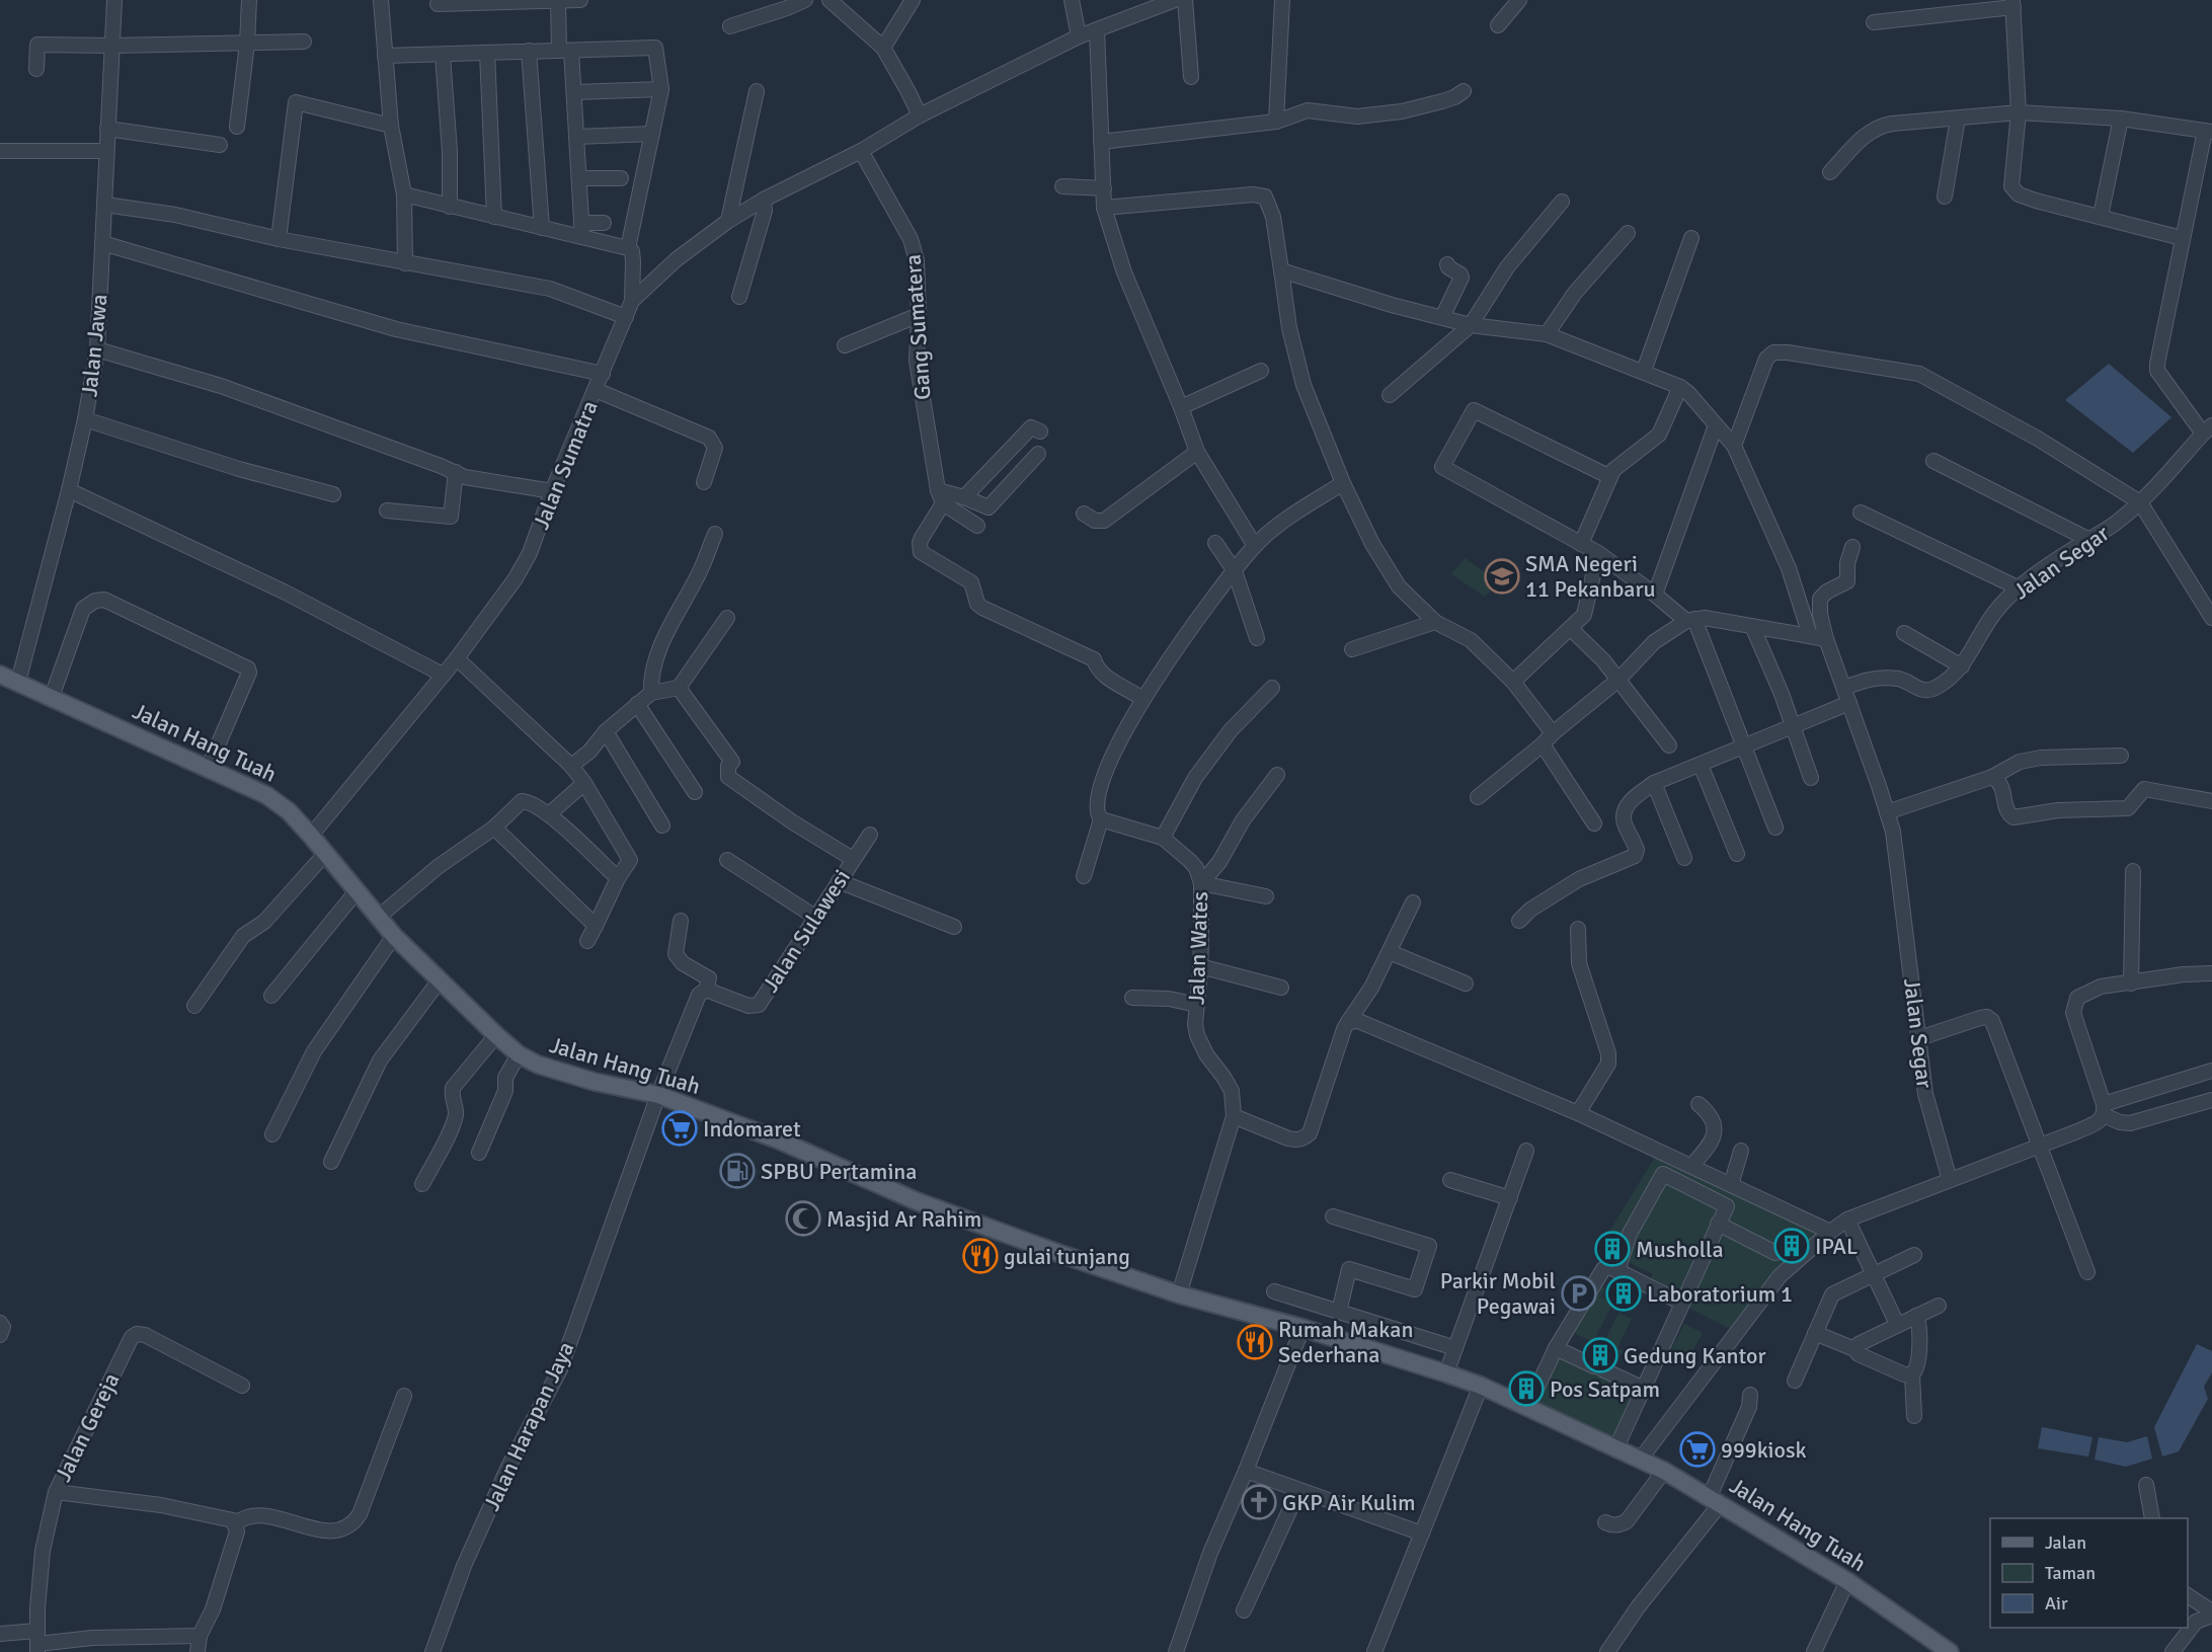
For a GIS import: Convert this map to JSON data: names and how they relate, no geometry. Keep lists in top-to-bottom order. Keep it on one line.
{"streets":{"main road":["Jalan Hang Tuah"],"street":["Gang Sumatera","Jalan Jawa","Jalan Sumatra","Jalan Segar","Jalan Sulawesi","Jalan Wates","Jalan Harapan Jaya","Jalan Gereja"]},"crossings":[["Gang Sumatera","Jalan Sumatra"],["Jalan Jawa","Jalan Hang Tuah"],["Jalan Sumatra","Jalan Hang Tuah"],["Jalan Hang Tuah","Jalan Wates"],["Jalan Hang Tuah","Jalan Harapan Jaya"]],"places":{"school or university":["SMA Negeri 11 Pekanbaru"],"supermarket":["Indomaret","999kiosk"],"fuel station":["SPBU Pertamina"],"mosque":["Masjid Ar Rahim"],"building":["IPAL","Musholla","Laboratorium 1","Gedung Kantor","Pos Satpam"],"restaurant":["gulai tunjang","Rumah Makan Sederhana"],"parking":["Parkir Mobil Pegawai"],"church":["GKP Air Kulim"]},"legend":["Jalan","Taman","Air"]}
